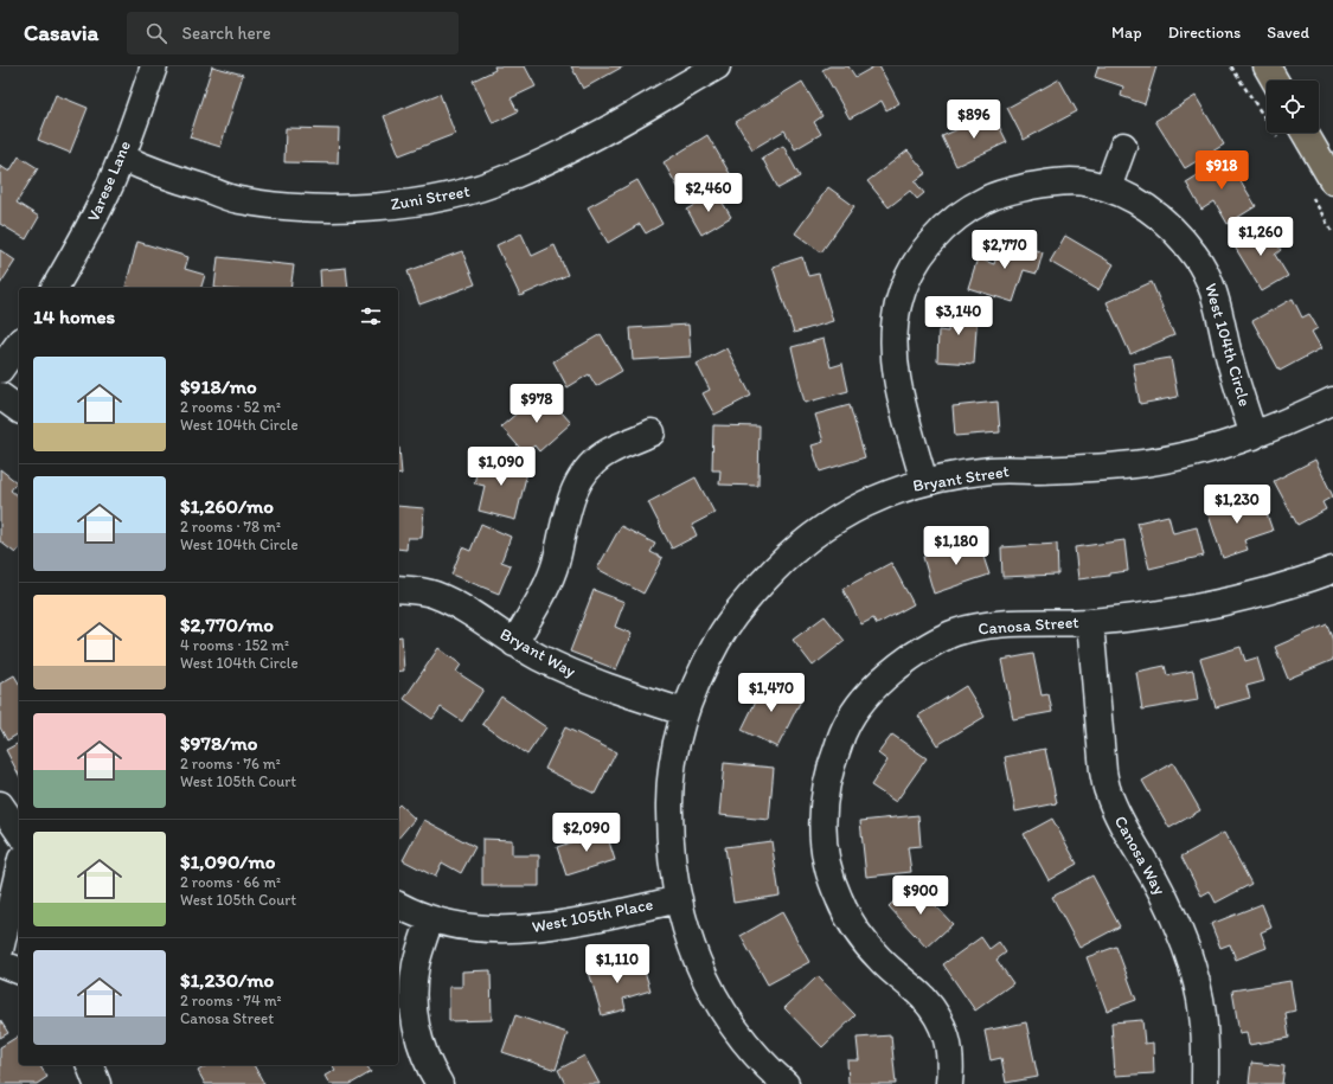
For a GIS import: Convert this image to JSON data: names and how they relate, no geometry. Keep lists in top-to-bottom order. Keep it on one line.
{"streets":{"street":["Varese Lane","Zuni Street","West 104th Circle","Bryant Street","Canosa Street","Bryant Way","Canosa Way","West 105th Place"]},"crossings":[["Varese Lane","Zuni Street"],["West 104th Circle","Bryant Street"],["Bryant Street","Bryant Way"],["Bryant Street","West 105th Place"],["Canosa Street","Canosa Way"]],"page":{"header":"Casavia","search":"Search here","nav":["Map","Directions","Saved"],"price":["$896","$918","$2,460","$1,260","$2,770","$3,140","$978","$1,090","$1,230","$1,180","$1,470","$2,090","$900","$1,110"],"heading":"14 homes","list":[{"name":"$918/mo","note":"2 rooms · 52 m² · West 104th Circle"},{"name":"$1,260/mo","note":"2 rooms · 78 m² · West 104th Circle"},{"name":"$2,770/mo","note":"4 rooms · 152 m² · West 104th Circle"},{"name":"$978/mo","note":"2 rooms · 76 m² · West 105th Court"},{"name":"$1,090/mo","note":"2 rooms · 66 m² · West 105th Court"},{"name":"$1,230/mo","note":"2 rooms · 74 m² · Canosa Street"}]}}
